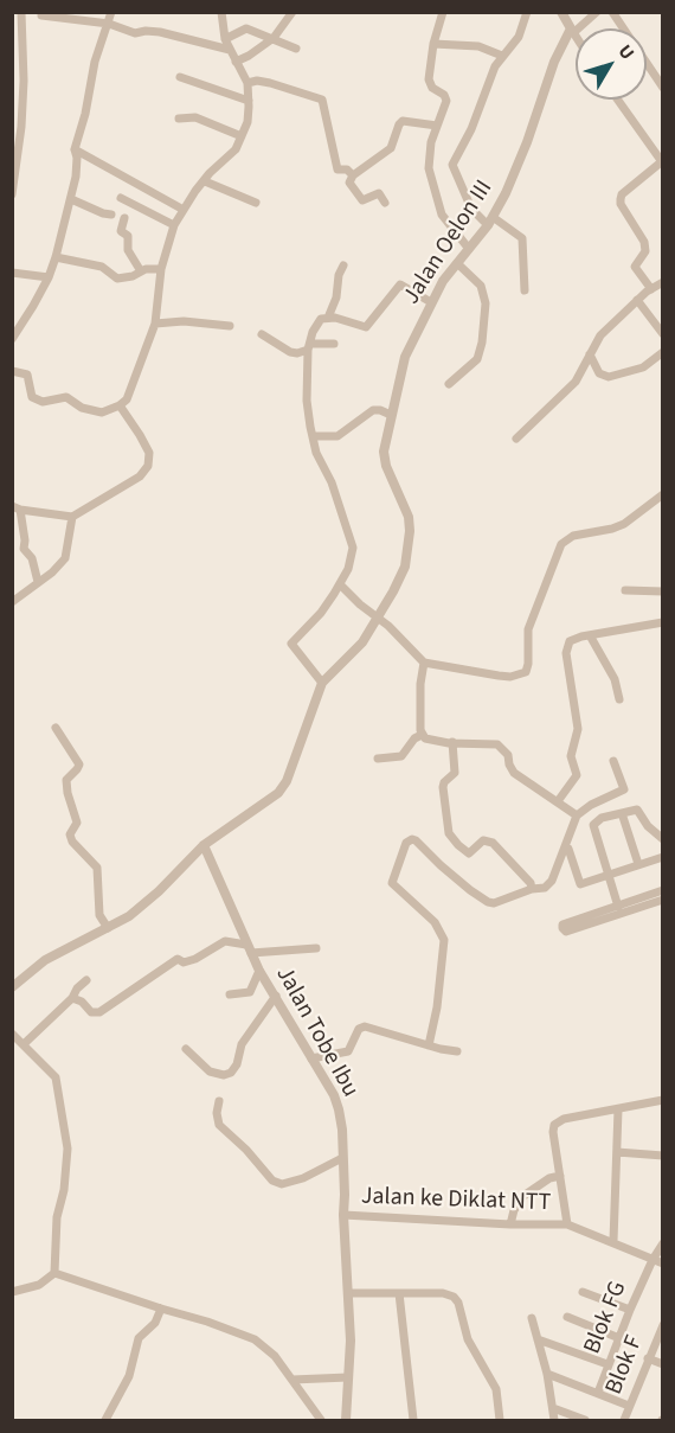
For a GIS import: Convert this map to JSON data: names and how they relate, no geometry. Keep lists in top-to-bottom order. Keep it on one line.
{"streets":{"street":["Jalan Oelon III","Jalan Tobe Ibu","Jalan ke Diklat NTT","Blok FG","Blok F"]},"crossings":[["Jalan Oelon III","Jalan Tobe Ibu"],["Jalan Tobe Ibu","Jalan ke Diklat NTT"],["Jalan ke Diklat NTT","Blok FG"]],"north":"top right"}
